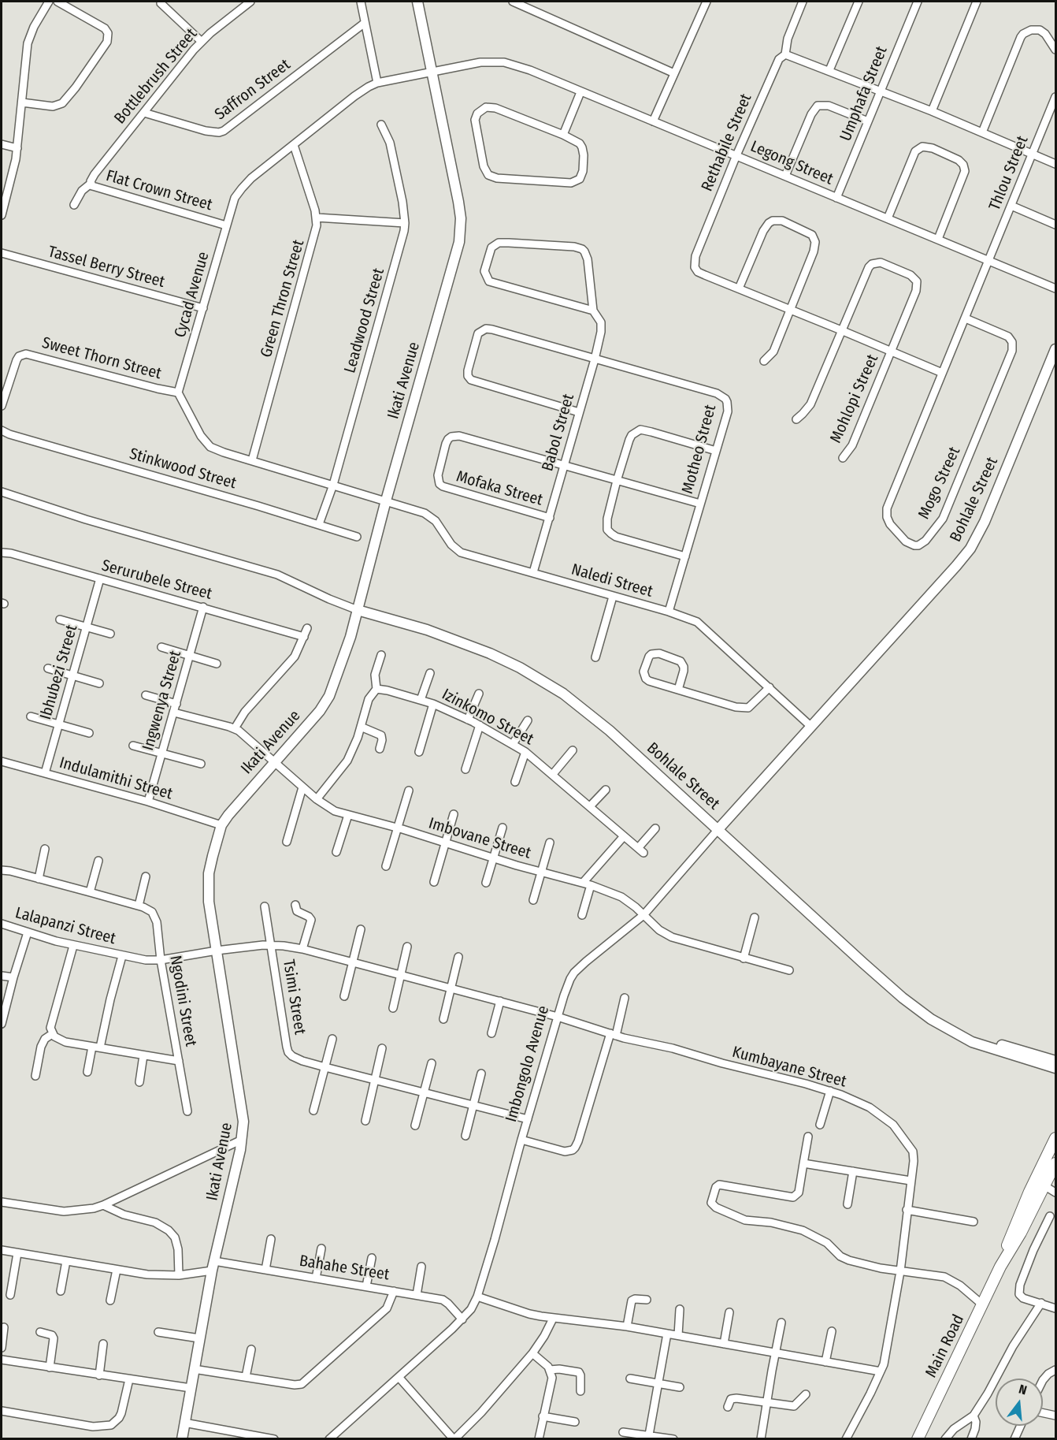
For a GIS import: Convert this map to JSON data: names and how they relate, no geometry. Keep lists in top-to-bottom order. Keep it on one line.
{"streets":{"main road":["Main Road"],"street":["Bottlebrush Street","Saffron Street","Umphafa Street","Rethabile Street","Legong Street","Thlou Street","Flat Crown Street","Tassel Berry Street","Cycad Avenue","Green Thron Street","Leadwood Street","Sweet Thorn Street","Ikati Avenue","Mohlopi Street","Babol Street","Motheo Street","Stinkwood Street","Mogo Street","Mofaka Street","Bohlale Street","Serurubele Street","Naledi Street","Ibhubezi Street","Ingwenya Street","Izinkomo Street","Indulamithi Street","Imbovane Street","Lalapanzi Street","Tsimi Street","Ngodini Street","Imbongolo Avenue","Kumbayane Street","Bahahe Street"]},"crossings":[["Bottlebrush Street","Saffron Street"],["Bottlebrush Street","Flat Crown Street"],["Umphafa Street","Legong Street"],["Rethabile Street","Legong Street"],["Rethabile Street","Mohlopi Street"],["Rethabile Street","Mogo Street"],["Legong Street","Thlou Street"],["Legong Street","Cycad Avenue"],["Legong Street","Ikati Avenue"],["Legong Street","Mogo Street"],["Thlou Street","Mogo Street"],["Flat Crown Street","Cycad Avenue"],["Tassel Berry Street","Cycad Avenue"],["Cycad Avenue","Green Thron Street"],["Cycad Avenue","Sweet Thorn Street"],["Cycad Avenue","Ikati Avenue"],["Leadwood Street","Stinkwood Street"],["Ikati Avenue","Bohlale Street"],["Ikati Avenue","Naledi Street"],["Ikati Avenue","Indulamithi Street"],["Ikati Avenue","Imbovane Street"],["Ikati Avenue","Lalapanzi Street"],["Ikati Avenue","Bahahe Street"],["Babol Street","Motheo Street"],["Babol Street","Mofaka Street"],["Babol Street","Naledi Street"],["Motheo Street","Naledi Street"],["Bohlale Street","Naledi Street"],["Bohlale Street","Imbongolo Avenue"],["Serurubele Street","Ibhubezi Street"],["Serurubele Street","Ingwenya Street"],["Naledi Street","Imbongolo Avenue"],["Ibhubezi Street","Indulamithi Street"],["Ingwenya Street","Indulamithi Street"],["Ingwenya Street","Imbovane Street"],["Imbovane Street","Imbongolo Avenue"],["Lalapanzi Street","Tsimi Street"],["Lalapanzi Street","Ngodini Street"],["Lalapanzi Street","Imbongolo Avenue"],["Lalapanzi Street","Kumbayane Street"],["Tsimi Street","Imbongolo Avenue"],["Imbongolo Avenue","Kumbayane Street"],["Imbongolo Avenue","Bahahe Street"]],"north":"top"}
